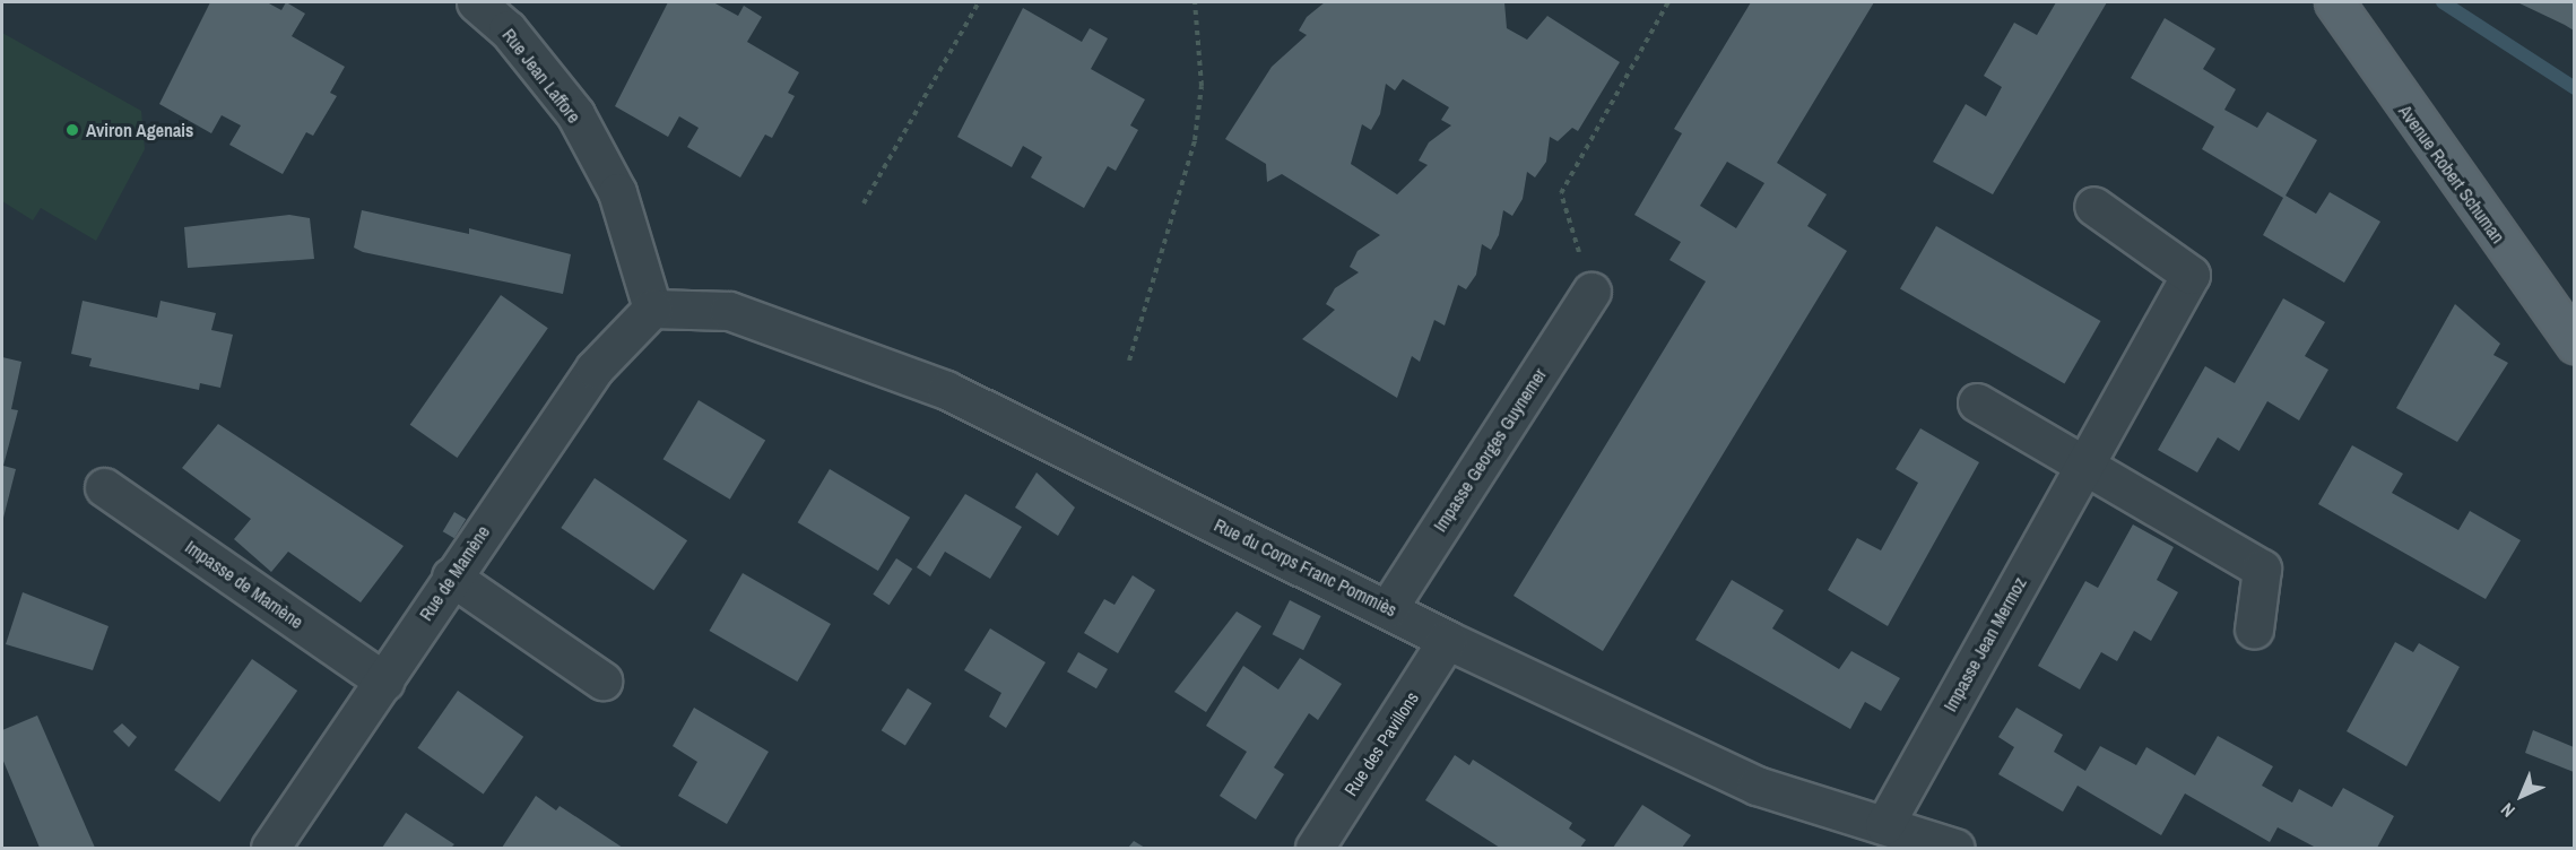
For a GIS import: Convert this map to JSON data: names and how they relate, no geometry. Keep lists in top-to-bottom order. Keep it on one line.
{"streets":{"main road":["Avenue Robert Schuman"],"street":["Rue Jean Laffore","Impasse Georges Guynemer","Rue du Corps Franc Pommiès","Rue de Mamène","Impasse de Mamène","Impasse Jean Mermoz","Rue des Pavillons"]},"crossings":[["Rue Jean Laffore","Rue du Corps Franc Pommiès"],["Rue Jean Laffore","Rue de Mamène"],["Impasse Georges Guynemer","Rue du Corps Franc Pommiès"],["Rue du Corps Franc Pommiès","Rue de Mamène"],["Rue du Corps Franc Pommiès","Impasse Jean Mermoz"],["Rue du Corps Franc Pommiès","Rue des Pavillons"],["Rue de Mamène","Impasse de Mamène"]],"places":["Aviron Agenais"],"north":"bottom left"}
